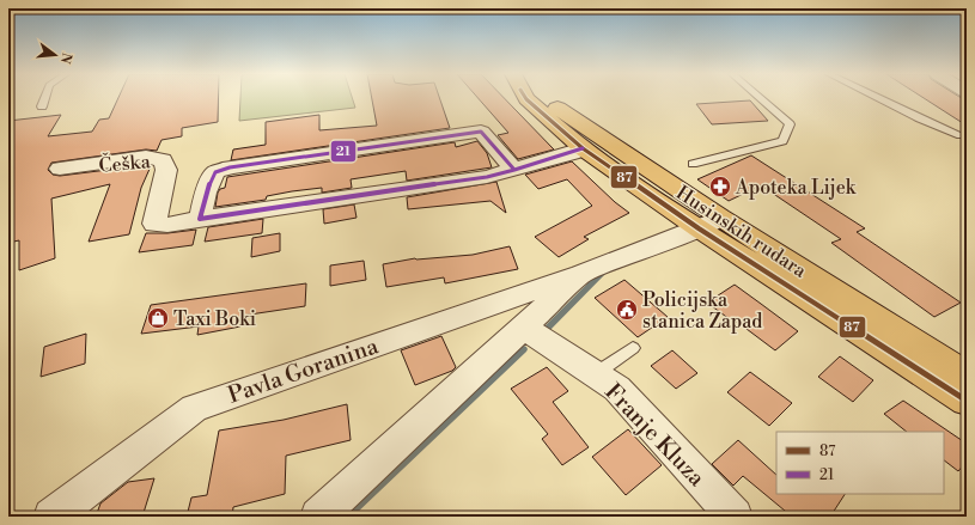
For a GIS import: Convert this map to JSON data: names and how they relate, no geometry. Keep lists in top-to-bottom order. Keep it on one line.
{"streets":{"main road":["Husinskih rudara"],"street":["Češka","Pavla Goranina","Franje Kluza"]},"crossings":[["Češka","Husinskih rudara"],["Husinskih rudara","Pavla Goranina"],["Pavla Goranina","Franje Kluza"]],"places":{"pharmacy":["Apoteka Lijek"],"public building":["Policijska stanica Zapad"],"shop":["Taxi Boki"]},"lines":["transit line 87","transit line 21"],"legend":["87","21"],"north":"right"}
